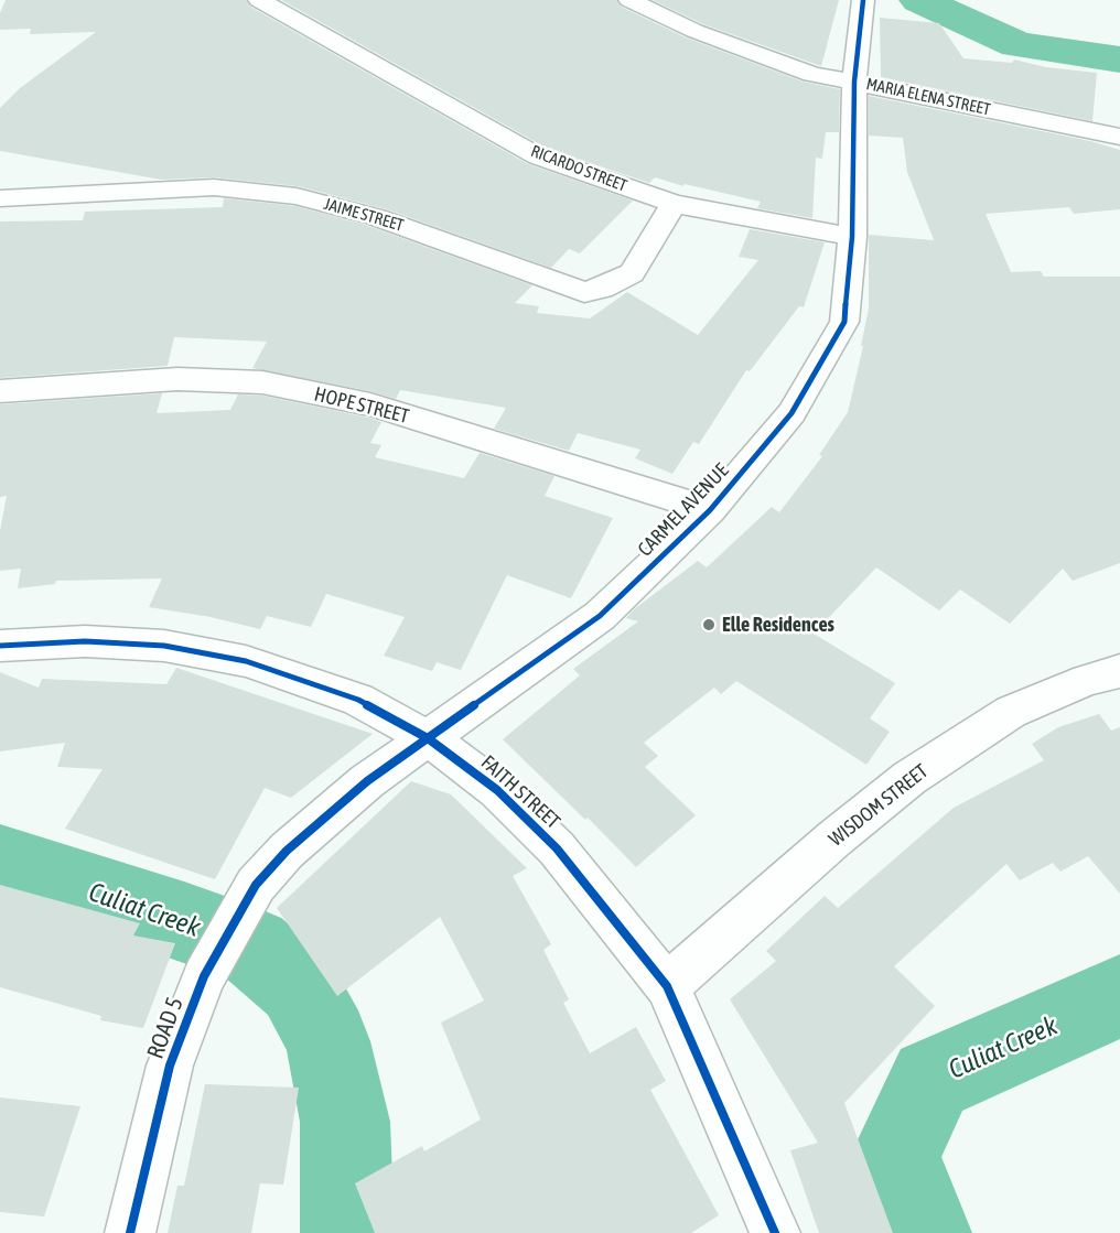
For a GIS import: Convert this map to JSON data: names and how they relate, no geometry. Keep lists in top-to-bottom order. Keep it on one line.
{"streets":{"street":["MARIA ELENA STREET","RICARDO STREET","JAIME STREET","HOPE STREET","CARMEL AVENUE","FAITH STREET","WISDOM STREET","ROAD 5"]},"crossings":[["MARIA ELENA STREET","CARMEL AVENUE"],["RICARDO STREET","JAIME STREET"],["RICARDO STREET","CARMEL AVENUE"],["HOPE STREET","CARMEL AVENUE"],["CARMEL AVENUE","FAITH STREET"],["CARMEL AVENUE","ROAD 5"],["FAITH STREET","WISDOM STREET"]],"water":["Culiat Creek"],"places":["Elle Residences"]}
